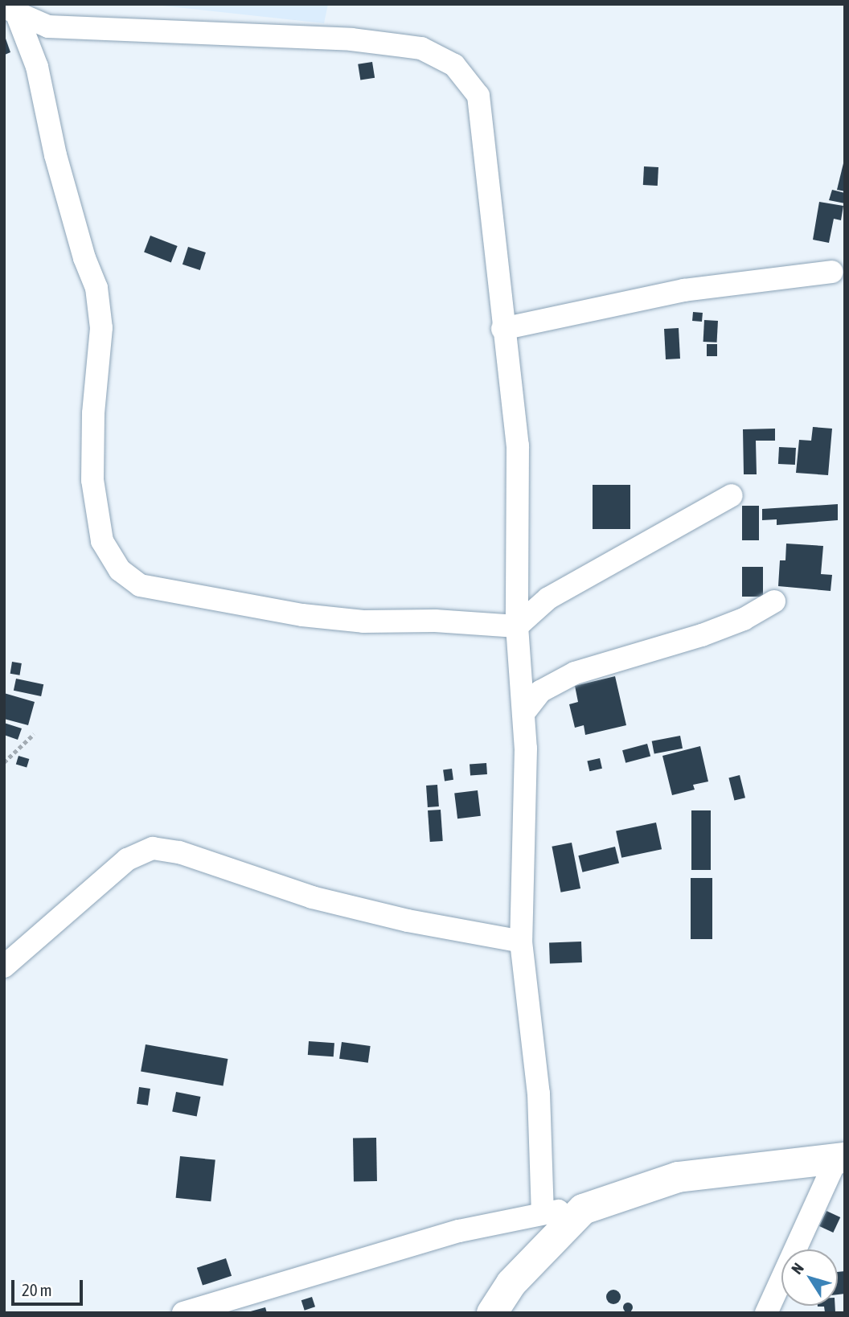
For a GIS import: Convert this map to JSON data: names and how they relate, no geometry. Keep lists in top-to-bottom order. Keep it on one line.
{"scale_bar":"20 m","north":"top left"}
